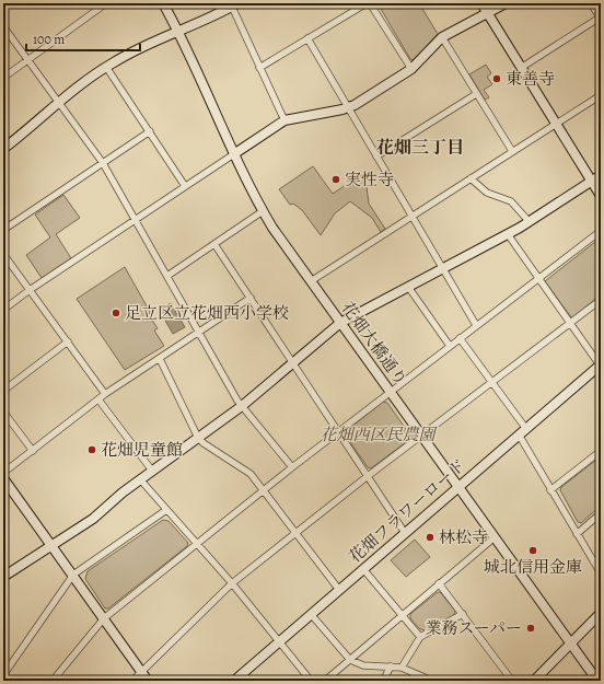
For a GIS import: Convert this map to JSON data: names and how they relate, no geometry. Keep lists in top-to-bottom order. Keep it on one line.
{"streets":{"street":["花畑大橋通り","花畑フラワーロード"]},"crossings":[["花畑大橋通り","花畑フラワーロード"]],"districts":["花畑三丁目"],"parks":["花畑西区民農園"],"places":["東善寺","実性寺","足立区立花畑西小学校","花畑児童館","林松寺","城北信用金庫","業務スーパー"],"scale_bar":"100 m"}
